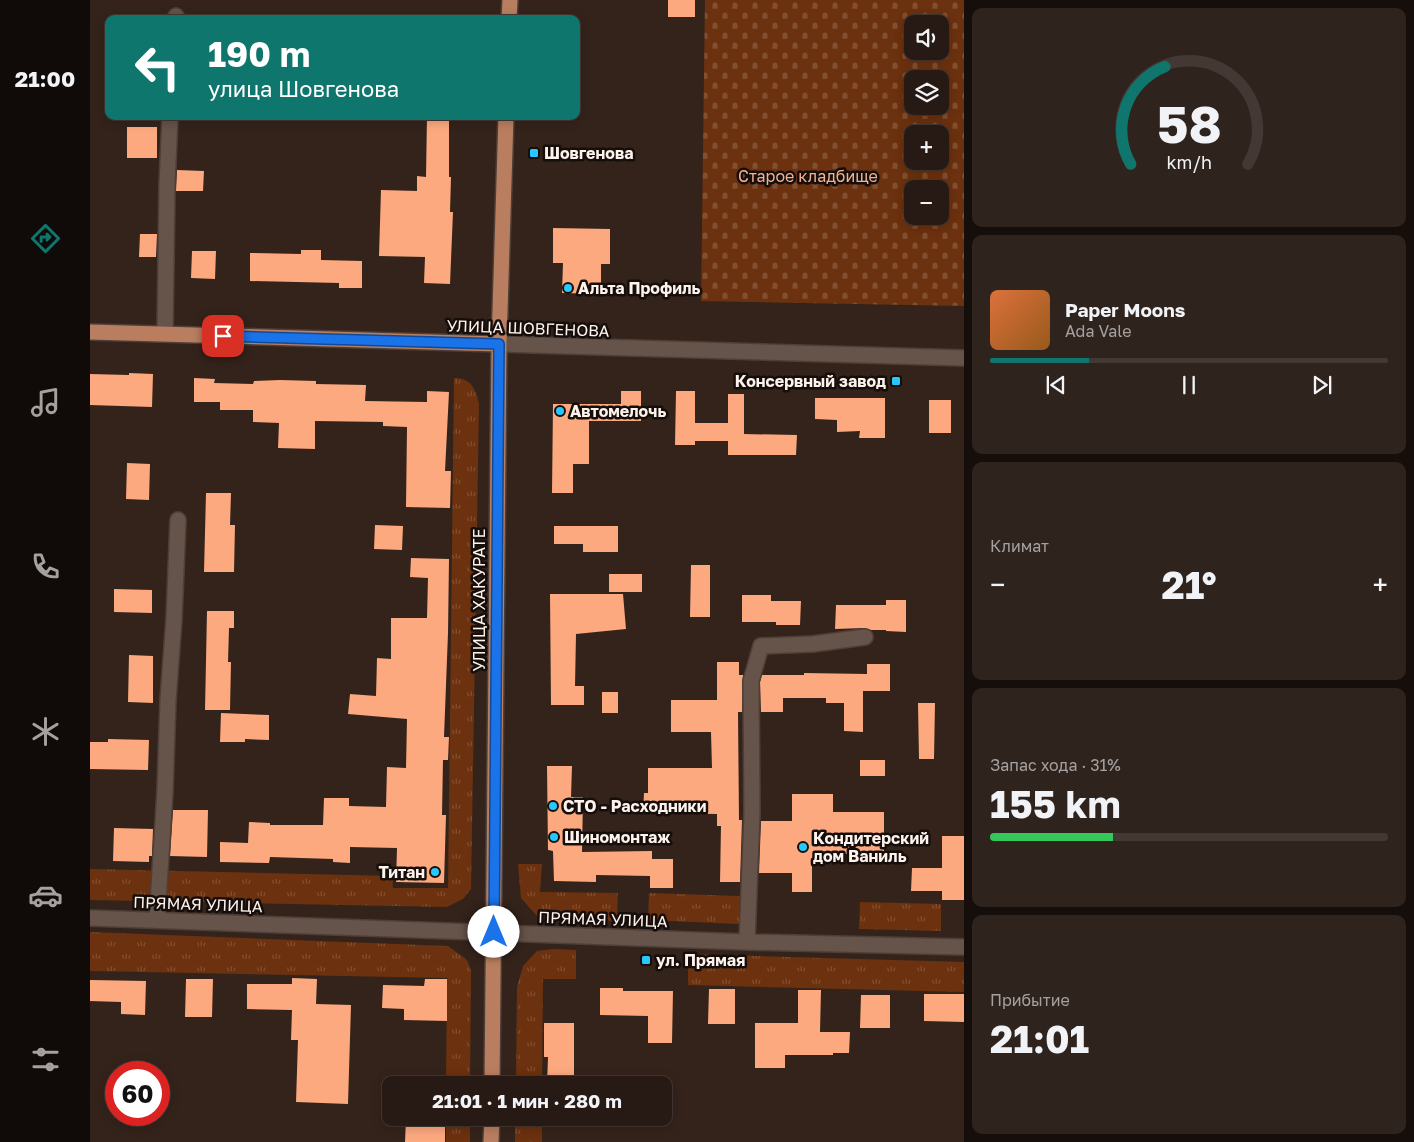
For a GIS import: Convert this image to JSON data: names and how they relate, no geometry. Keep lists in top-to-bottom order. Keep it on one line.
{"streets":{"main road":["УЛИЦА ШОВГЕНОВА","УЛИЦА ХАКУРАТЕ"],"street":["ПРЯМАЯ УЛИЦА"]},"crossings":[["УЛИЦА ШОВГЕНОВА","УЛИЦА ХАКУРАТЕ"],["УЛИЦА ХАКУРАТЕ","ПРЯМАЯ УЛИЦА"]],"parks":["Старое кладбище"],"places":{"transit":["Шовгенова","Консервный завод","ул. Прямая"],"other":["Альта Профиль","Автомелочь","СТО - Расходники","Шиномонтаж","Кондитерский дом Ваниль","Титан"]},"page":{"tabs":"21:00","map_buttons":["+","−"],"turn":["190 m","улица Шовгенова"],"song":["Paper Moons","Ada Vale"],"tile":["Климат",["Запас хода · 31%","155 km"],["Прибытие","21:01"]],"heat":["−","21°","+"],"limit":"60","trip":"21:01 · 1 мин · 280 m","gauge":["58","km/h"]}}
